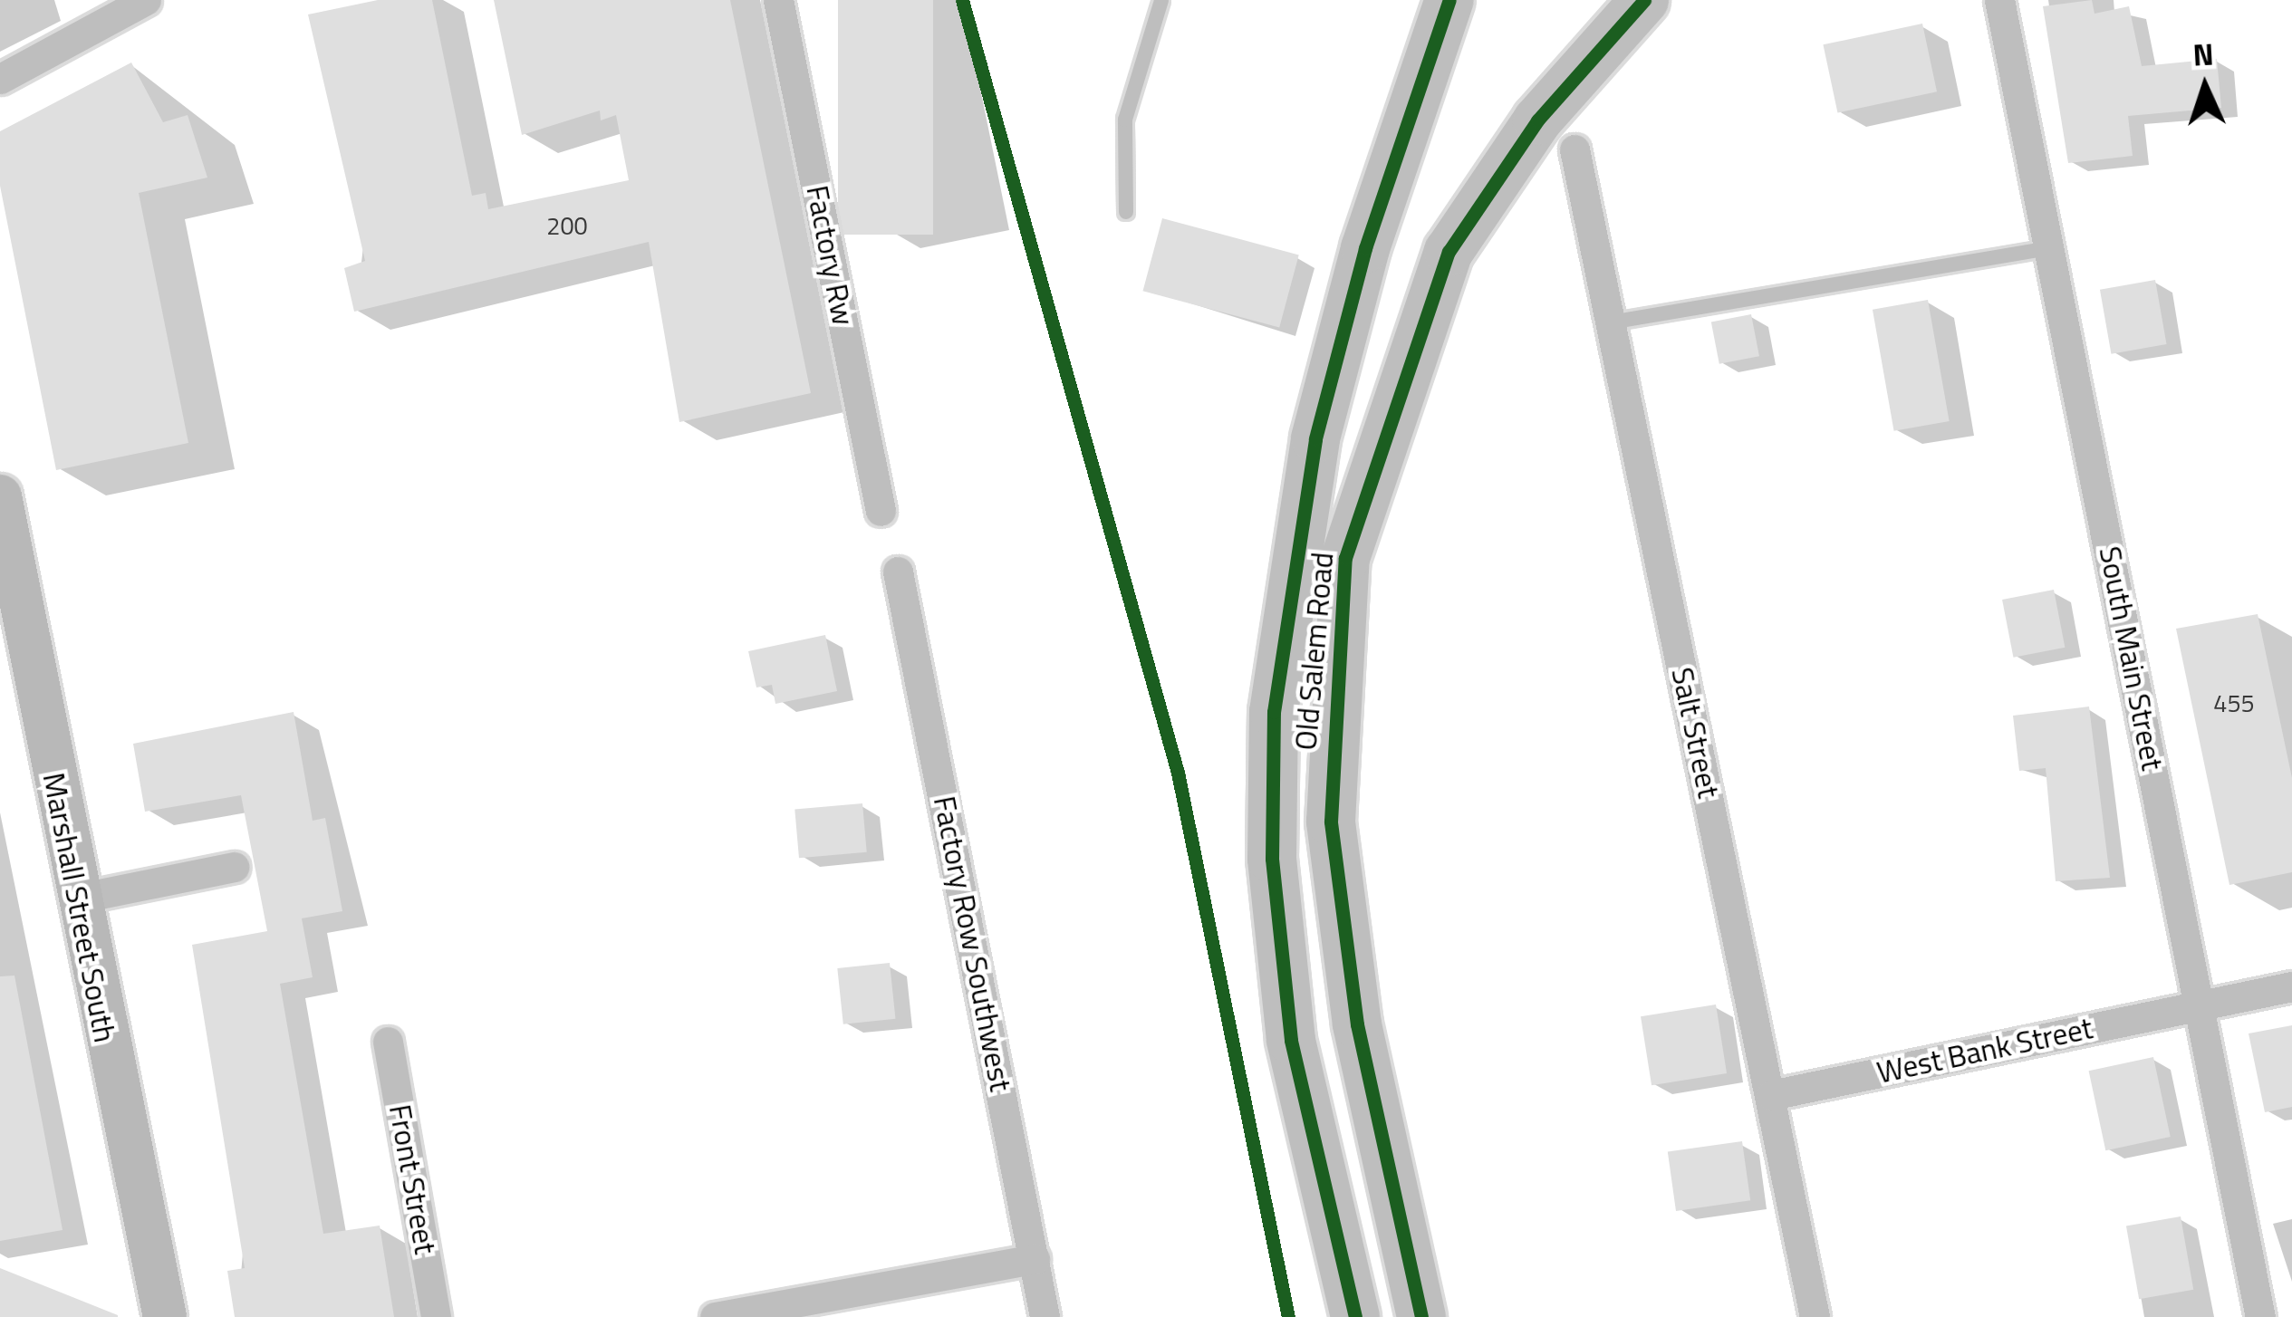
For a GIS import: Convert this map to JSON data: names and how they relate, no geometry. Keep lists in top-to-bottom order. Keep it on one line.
{"streets":{"main road":["Old Salem Road","Marshall Street South"],"street":["Factory Rw","South Main Street","Salt Street","Factory Row Southwest","West Bank Street","Front Street"]},"crossings":[["South Main Street","West Bank Street"],["Salt Street","West Bank Street"]],"house_numbers":["200","455"],"north":"top"}
